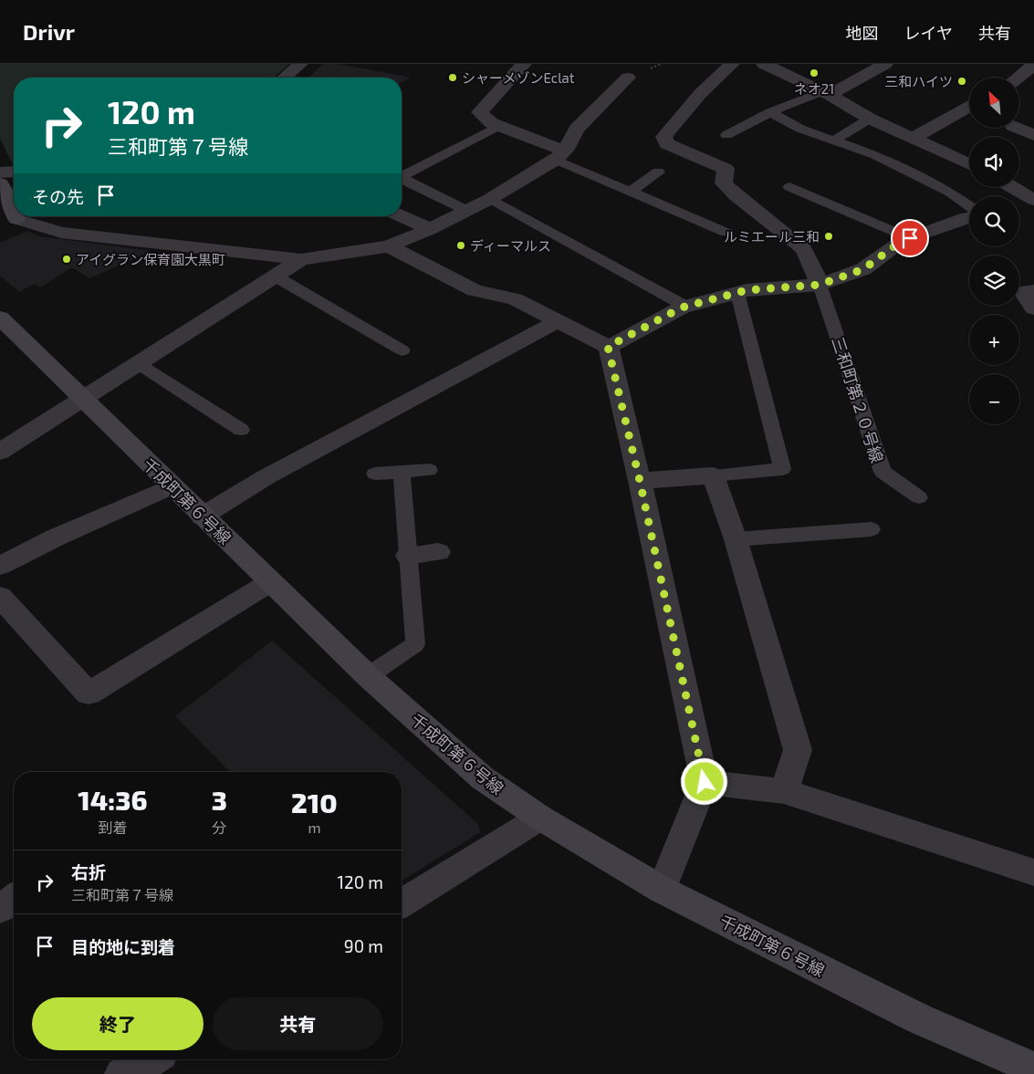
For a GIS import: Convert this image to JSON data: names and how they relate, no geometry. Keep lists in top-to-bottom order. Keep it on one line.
{"streets":{"street":["千成町第６号線"],"lane":["三和町第２０号線"]},"places":["ネオ21","シャーメゾンEclat","三和ハイツ","ルミエール三和","ディーマルス","アイグラン保育園大黒町"],"north":"top left","page":{"header":"Drivr","nav":["地図","レイヤ","共有"],"map_buttons":["+","−"],"turn":["120 m","三和町第７号線"],"then":"その先","eta":["14:36","到着","3","分","210","m"],"list":[{"name":"右折","note":"三和町第７号線","value":"120 m"},{"name":"目的地に到着","value":"90 m"}],"buttons":["終了","共有"]}}
